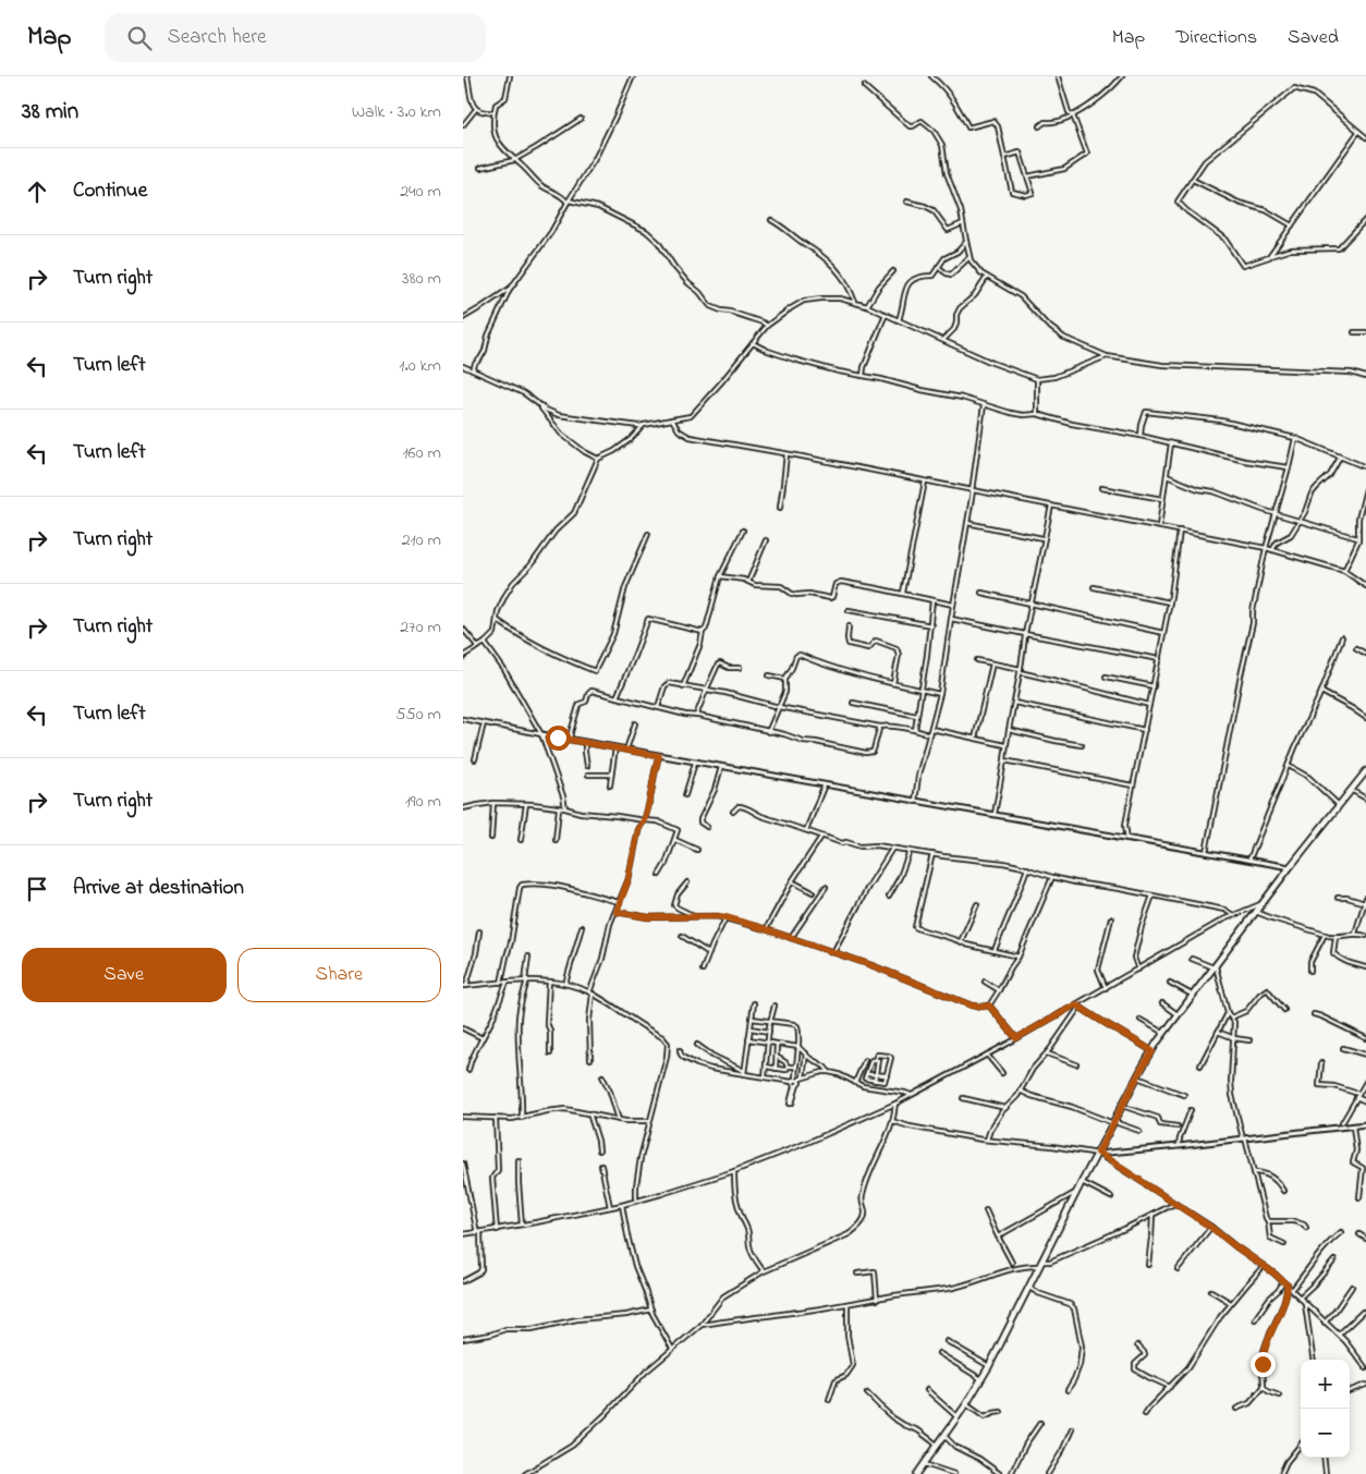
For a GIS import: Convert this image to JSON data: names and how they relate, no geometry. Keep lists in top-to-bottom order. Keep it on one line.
{"page":{"header":"Map","search":"Search here","nav":["Map","Directions","Saved"],"heading":["38 min","Walk · 3.0 km"],"list":[["Continue","240 m"],["Turn right","380 m"],["Turn left","1.0 km"],["Turn left","160 m"],["Turn right","210 m"],["Turn right","270 m"],["Turn left","550 m"],["Turn right","190 m"],"Arrive at destination"],"buttons":["Save","Share"],"map_buttons":["+","−"]}}
